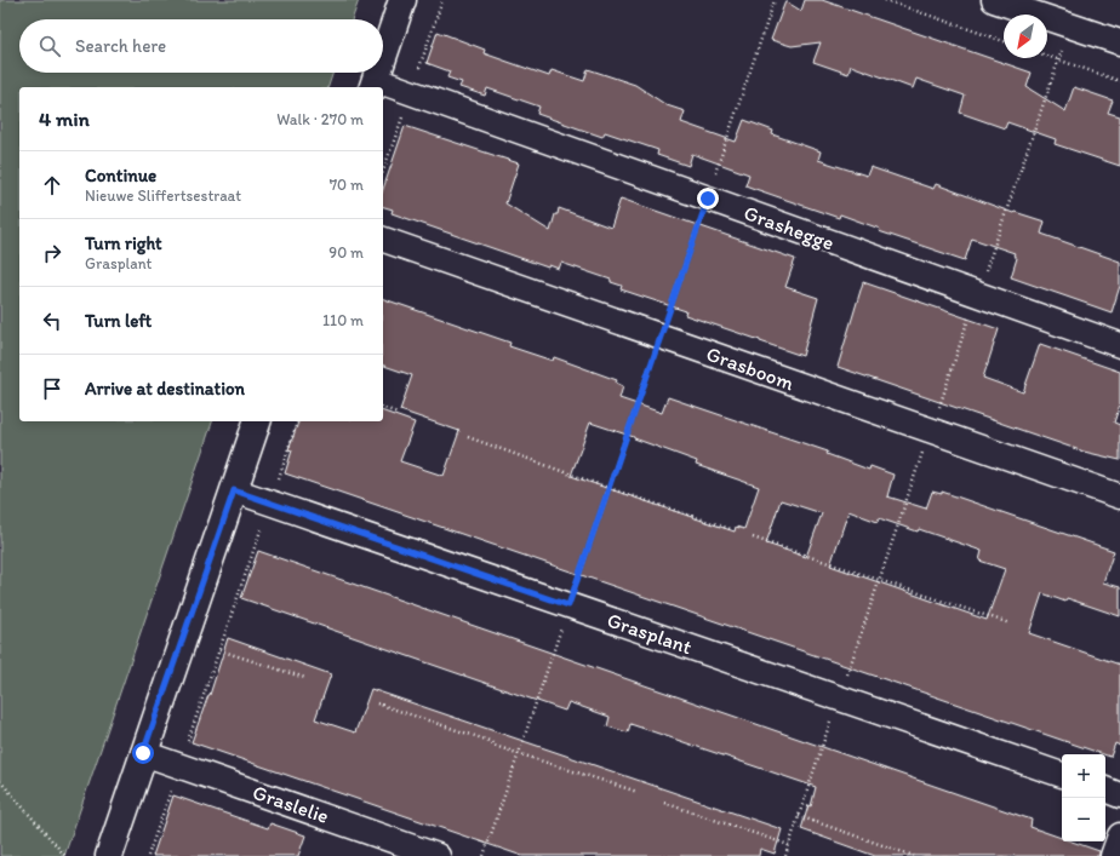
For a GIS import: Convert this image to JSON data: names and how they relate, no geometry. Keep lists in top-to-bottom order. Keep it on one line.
{"streets":{"street":["Grashegge","Grasboom","Grasplant","Graslelie"]},"north":"bottom left","page":{"search":"Search here","heading":["4 min","Walk · 270 m"],"list":[["Continue","Nieuwe Sliffertsestraat","70 m"],["Turn right","Grasplant","90 m"],["Turn left","110 m"],"Arrive at destination"],"map_buttons":["+","−"]}}
